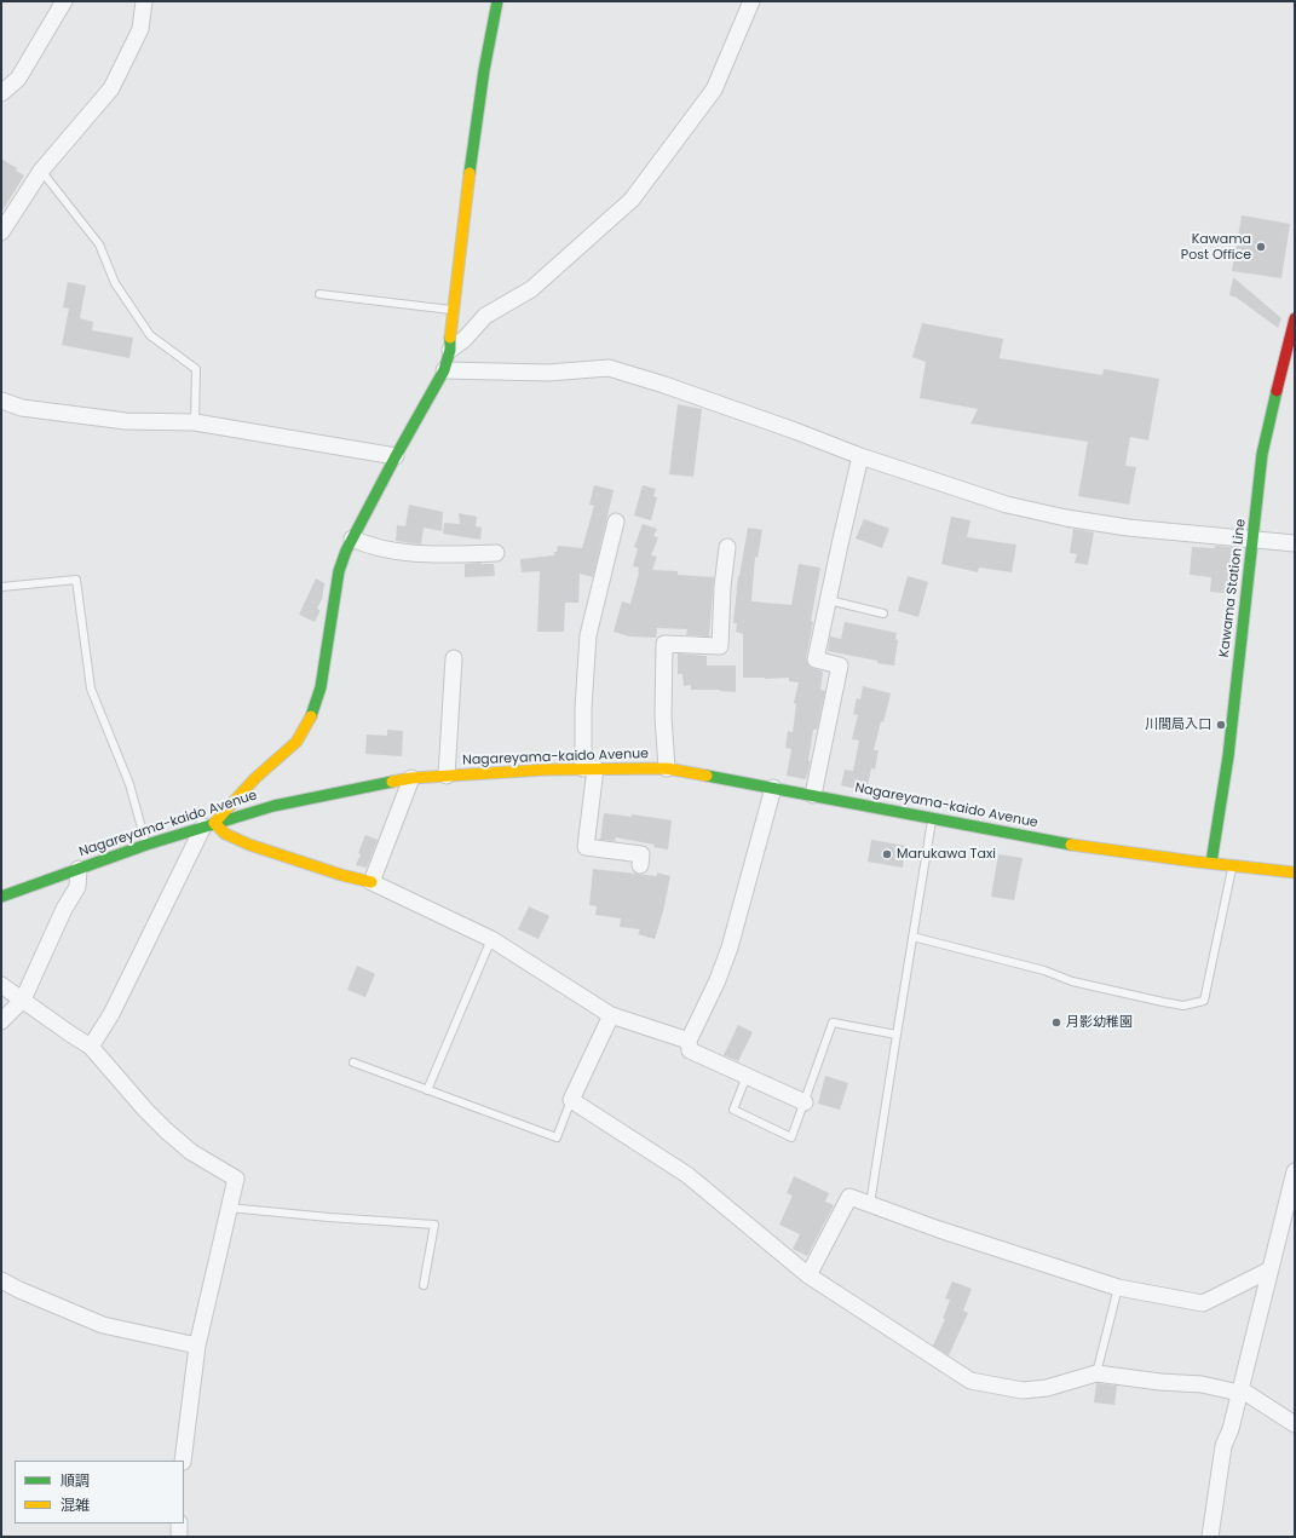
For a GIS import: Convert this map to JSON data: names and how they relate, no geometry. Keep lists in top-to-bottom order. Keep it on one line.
{"streets":{"main road":["Kawama Station Line","Nagareyama-kaido Avenue"]},"crossings":[["Kawama Station Line","Nagareyama-kaido Avenue"]],"places":["Kawama Post Office","川間局入口","Marukawa Taxi","月影幼稚園"],"legend":["順調","混雑"]}
